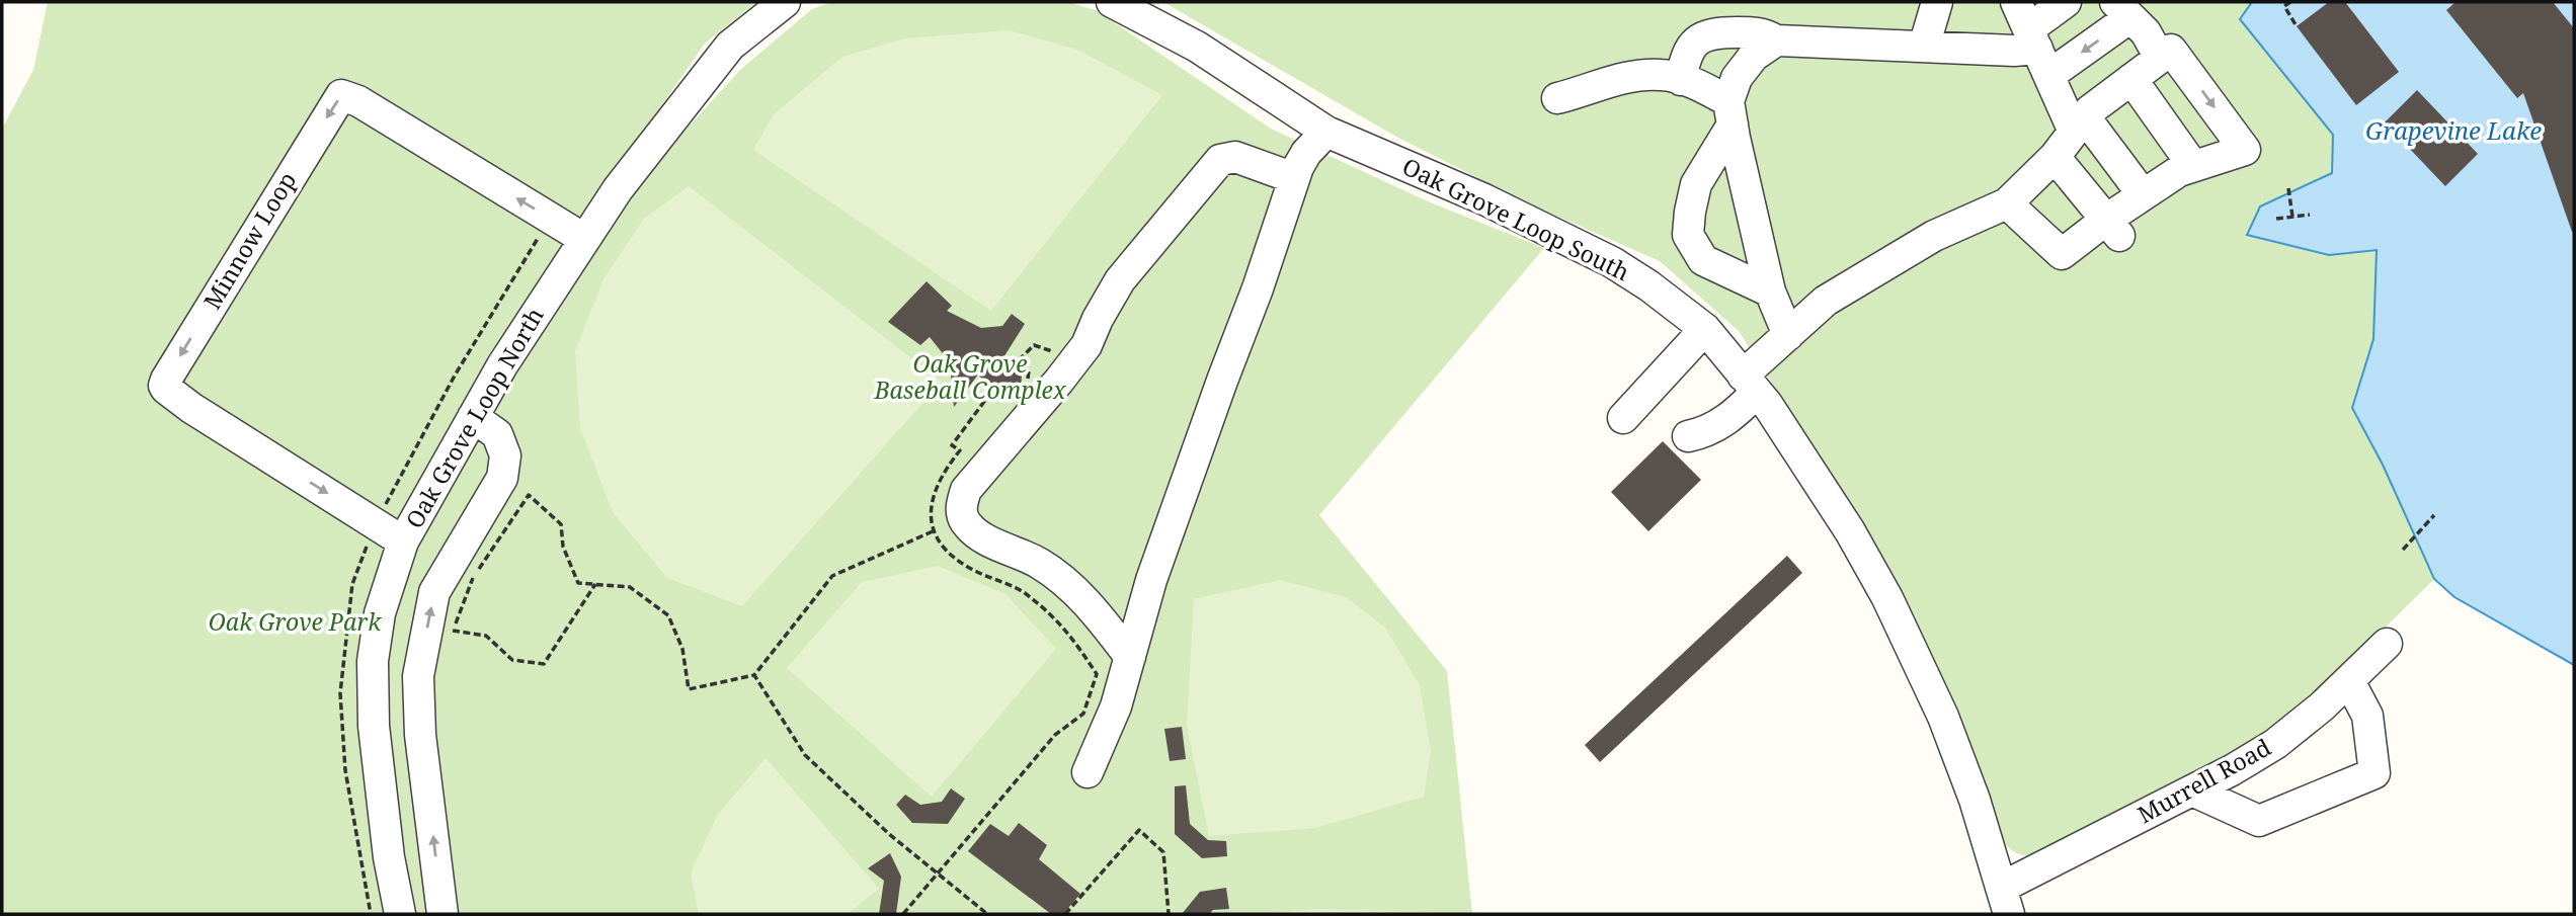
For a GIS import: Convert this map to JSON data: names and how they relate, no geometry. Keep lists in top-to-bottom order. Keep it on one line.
{"streets":{"street":["Oak Grove Loop South","Minnow Loop","Oak Grove Loop North","Murrell Road"]},"crossings":[["Oak Grove Loop South","Murrell Road"],["Minnow Loop","Oak Grove Loop North"]],"water":["Grapevine Lake"],"parks":["Oak Grove Baseball Complex","Oak Grove Park"]}
